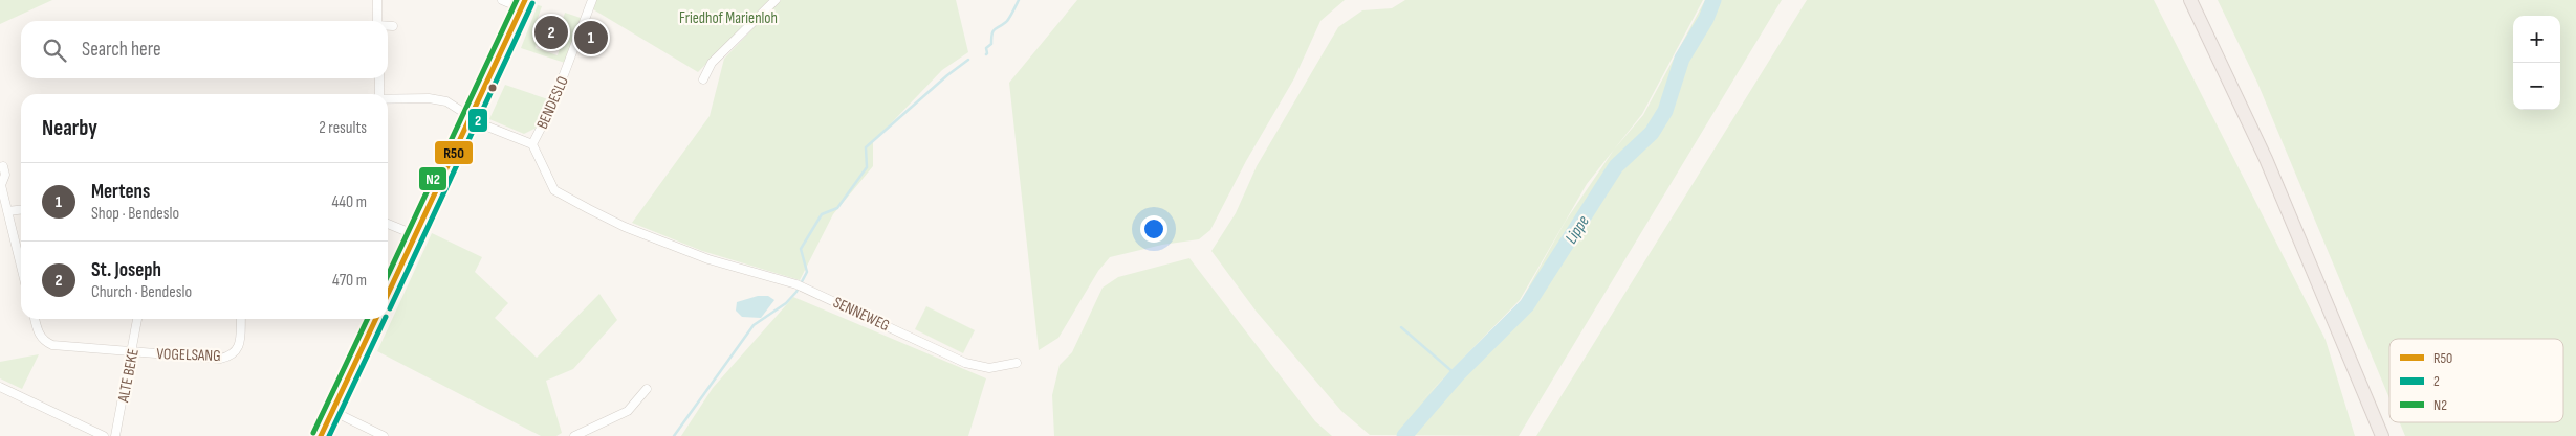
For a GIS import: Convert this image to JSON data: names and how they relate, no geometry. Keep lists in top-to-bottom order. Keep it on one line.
{"streets":{"street":["BENDESLO","SENNEWEG","VOGELSANG","ALTE BEKE"]},"crossings":[["BENDESLO","SENNEWEG"],["VOGELSANG","ALTE BEKE"]],"water":["Lippe"],"parks":["Friedhof Marienloh"],"lines":["transit line R50","transit line N2","transit line 2"],"legend":["R50","2","N2"],"page":{"pins":["2","1"],"map_buttons":["+","−"],"search":"Search here","heading":["Nearby","2 results"],"list":[{"mark":"1","name":"Mertens","note":"Shop · Bendeslo","value":"440 m"},{"mark":"2","name":"St. Joseph","note":"Church · Bendeslo","value":"470 m"}]}}
